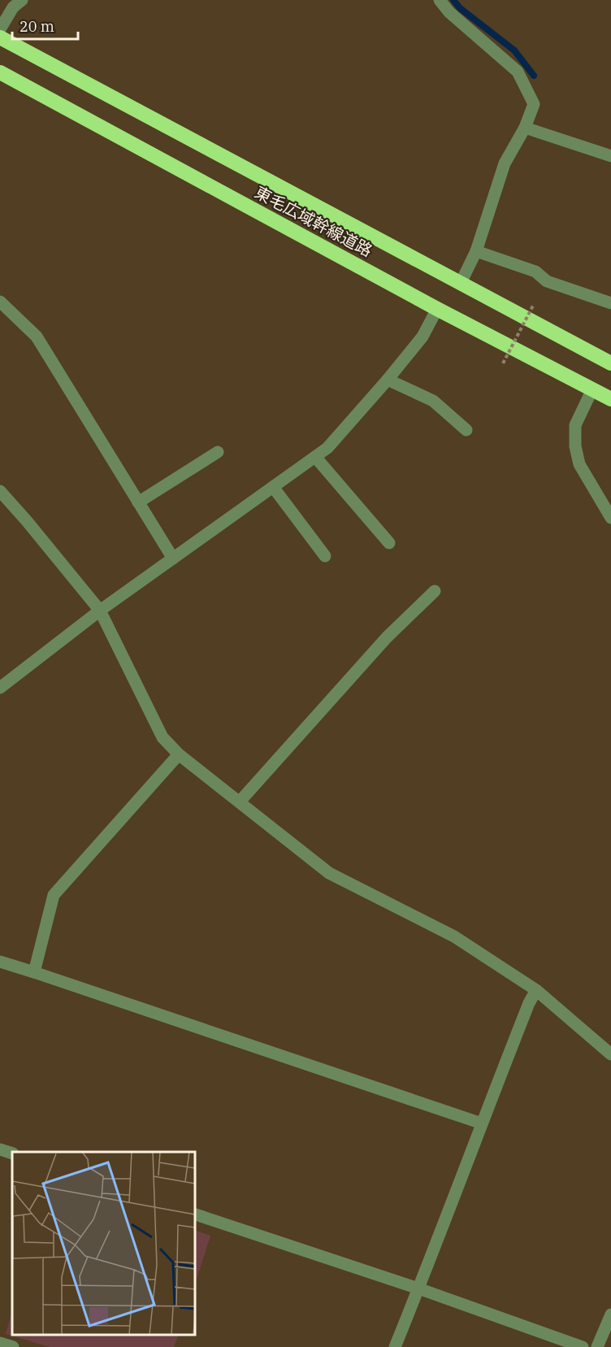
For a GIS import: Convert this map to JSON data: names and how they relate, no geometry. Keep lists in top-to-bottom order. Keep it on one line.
{"streets":{"highway":["東毛広域幹線道路"]},"scale_bar":"20 m"}
